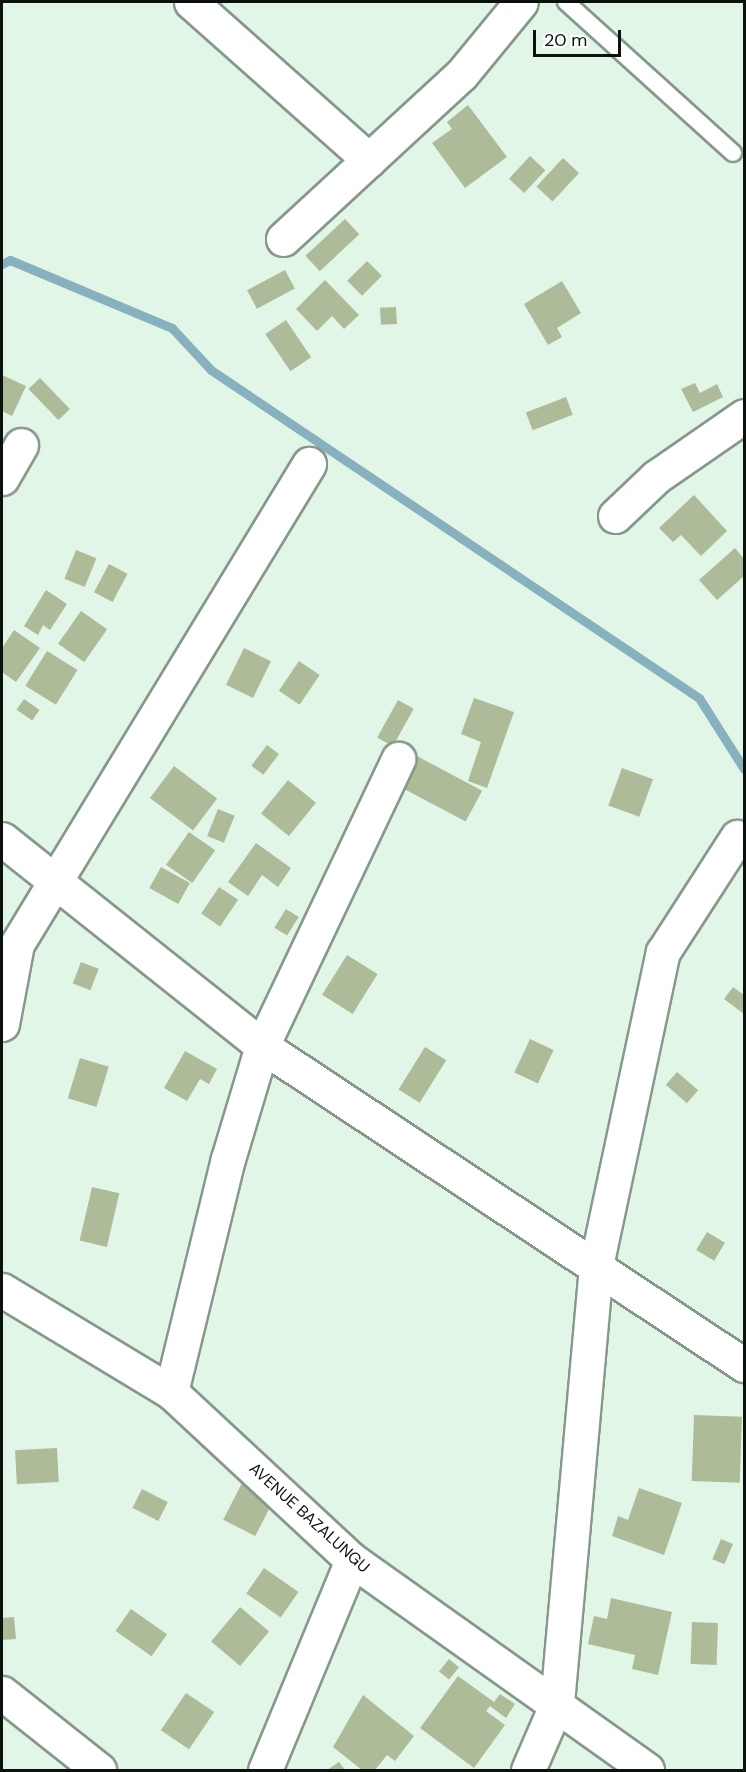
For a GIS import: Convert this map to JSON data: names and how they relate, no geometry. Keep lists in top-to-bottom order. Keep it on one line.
{"streets":{"street":["AVENUE BAZALUNGU"]},"scale_bar":"20 m"}
